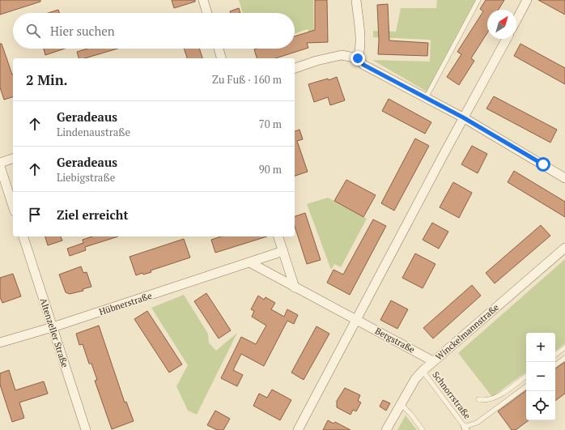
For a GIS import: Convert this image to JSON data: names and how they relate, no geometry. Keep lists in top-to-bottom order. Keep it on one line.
{"streets":{"street":["Hübnerstraße","Winckelmannstraße","Altenzeller Straße","Bergstraße"],"lane":["Schnorrstraße"]},"crossings":[["Hübnerstraße","Altenzeller Straße"],["Winckelmannstraße","Bergstraße"],["Winckelmannstraße","Schnorrstraße"]],"north":"top right","page":{"search":"Hier suchen","heading":["2 Min.","Zu Fuß · 160 m"],"list":[["Geradeaus","Lindenaustraße","70 m"],["Geradeaus","Liebigstraße","90 m"],"Ziel erreicht"],"map_buttons":["+","−"]}}
